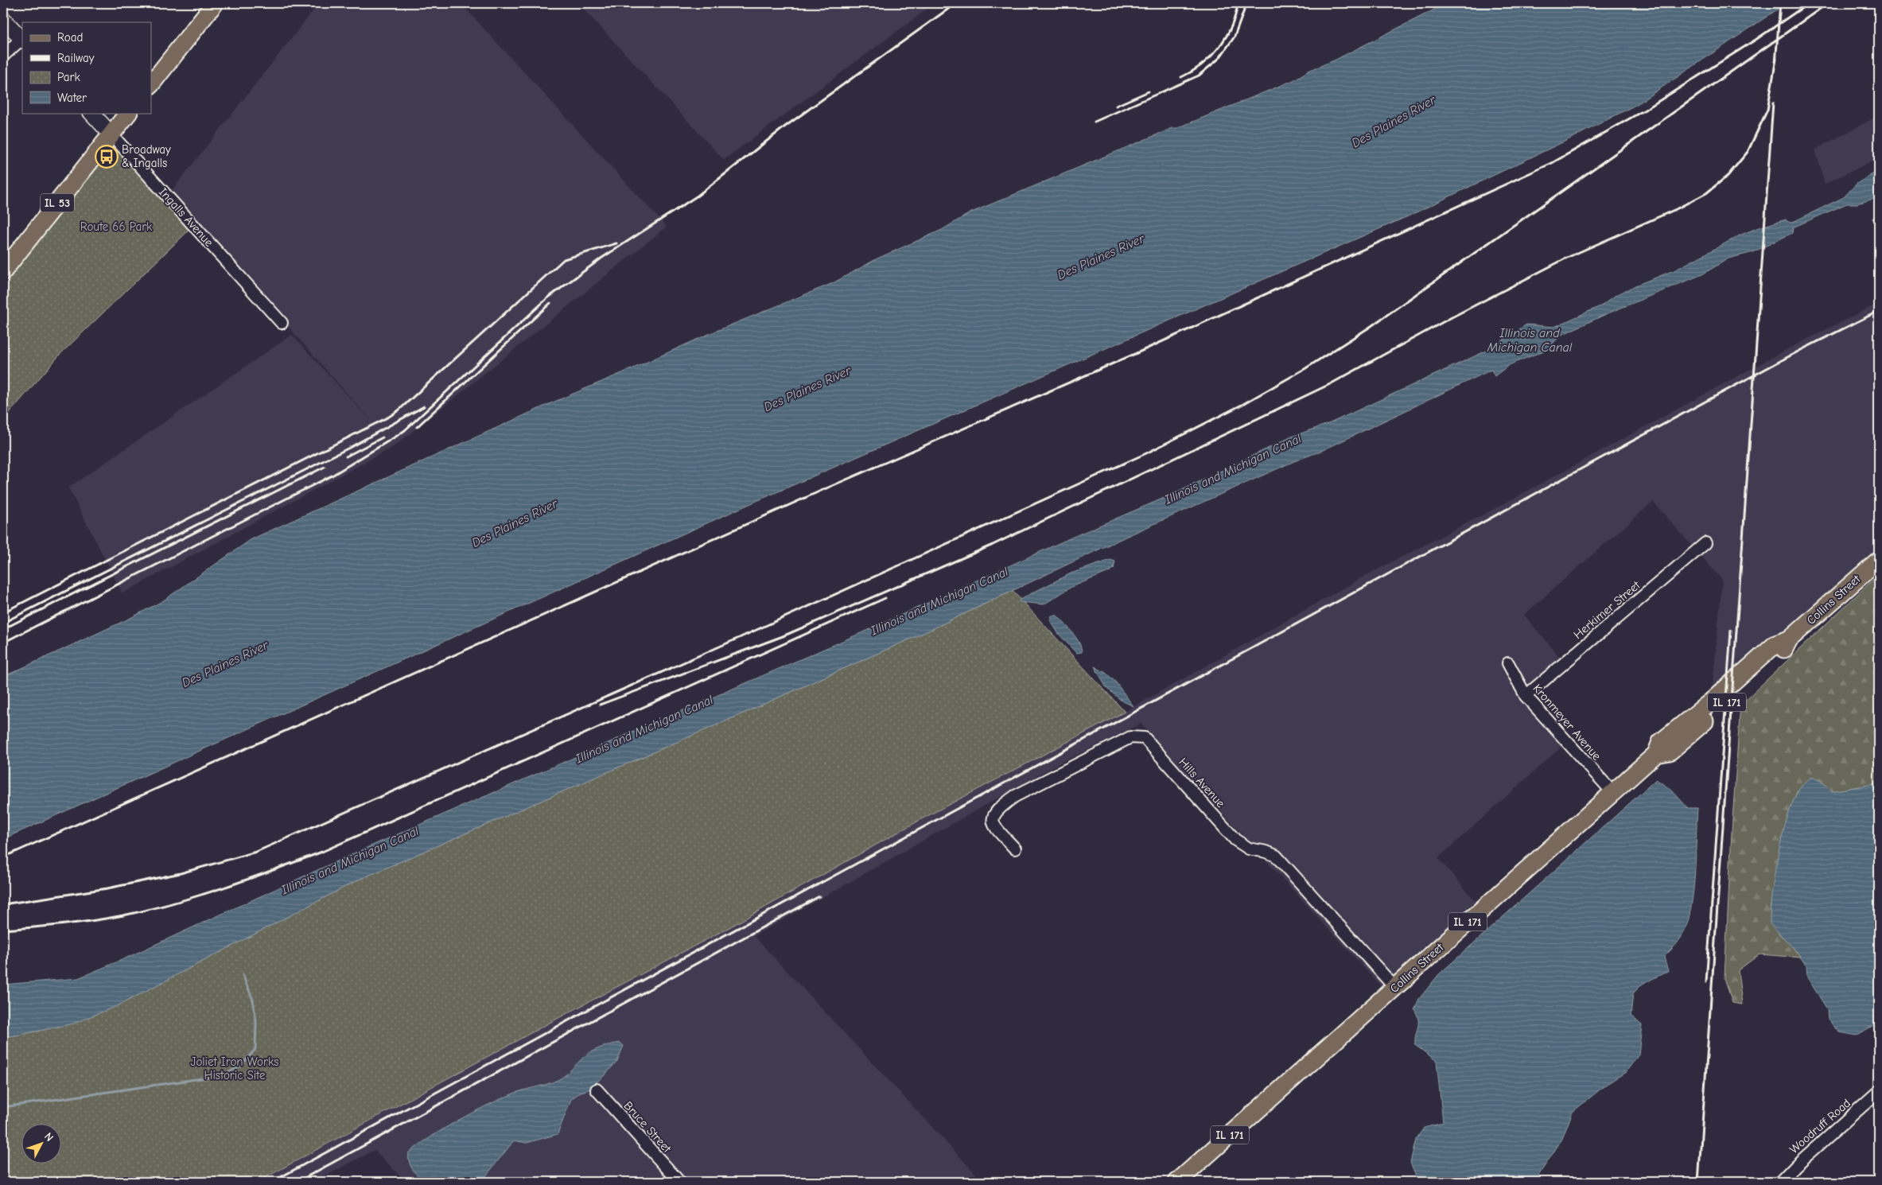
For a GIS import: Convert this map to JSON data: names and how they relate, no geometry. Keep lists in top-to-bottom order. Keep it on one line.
{"streets":{"main road":["IL 53","Collins Street","IL 171"],"street":["Ingalls Avenue","Herkimer Street","Kronmeyer Avenue","Hills Avenue","Woodruff Road","Bruce Street"]},"crossings":[["IL 53","Ingalls Avenue"],["Collins Street","Kronmeyer Avenue"],["Collins Street","Hills Avenue"],["Herkimer Street","Kronmeyer Avenue"]],"water":["Des Plaines River","Illinois and Michigan Canal"],"parks":["Route 66 Park","Joliet Iron Works Historic Site"],"places":{"bus stop":["Broadway & Ingalls"]},"legend":["Road","Railway","Park","Water"],"north":"top right"}
